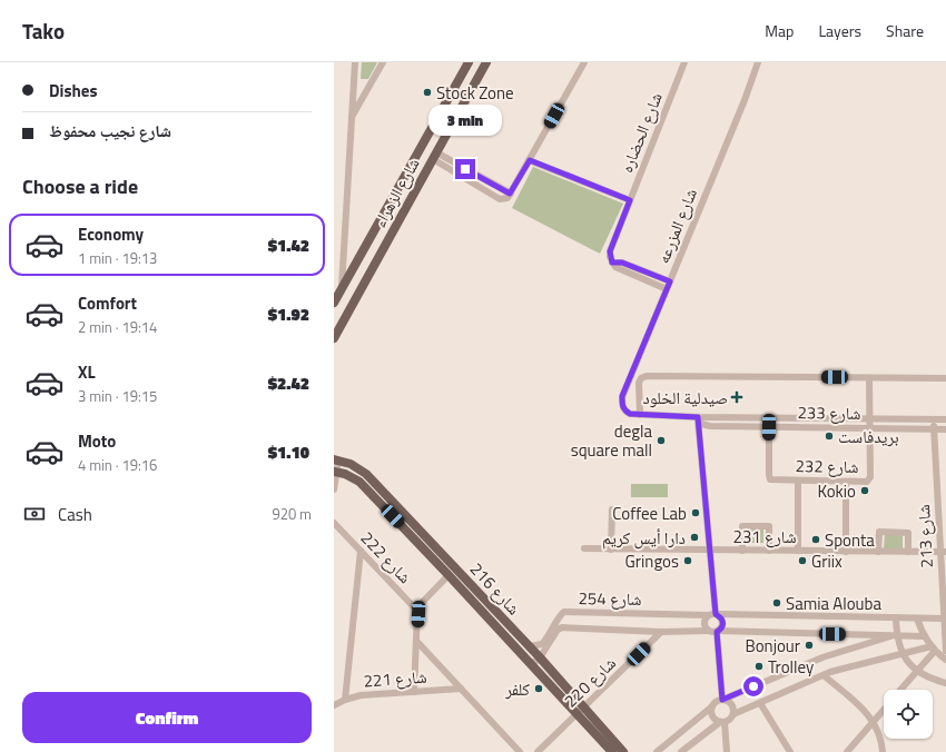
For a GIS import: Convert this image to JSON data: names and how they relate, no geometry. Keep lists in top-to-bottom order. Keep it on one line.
{"streets":{"main road":["شارع الزهراء","شارع 216"],"street":["شارع الحضاره","شارع المزرعه","شارع 233","شارع 232","شارع 231","شارع 213","شارع 222","شارع 254","شارع 221","شارع 220"]},"crossings":[["شارع 233","شارع 232"],["شارع 233","شارع 213"],["شارع 231","شارع 213"],["شارع 216","شارع 254"],["شارع 216","شارع 220"],["شارع 254","شارع 220"]],"places":{"other":["Stock Zone","بريدفاست","degla square mall","Kokio","Coffee Lab","دارا أيس كريم","Sponta","Gringos","Griix","Samia Alouba","Bonjour","Trolley","كلفر"],"health":["صيدلية الخلود"]},"page":{"header":"Tako","nav":["Map","Layers","Share"],"banner":["Dishes","شارع نجيب محفوظ"],"bubble":"3 min","heading":"Choose a ride","list":[{"name":"Economy","note":"1 min · 19:13","value":"$1.42"},{"name":"Comfort","note":"2 min · 19:14","value":"$1.92"},{"name":"XL","note":"3 min · 19:15","value":"$2.42"},{"name":"Moto","note":"4 min · 19:16","value":"$1.10"}],"pay":["Cash","920 m"],"buttons":"Confirm"}}
